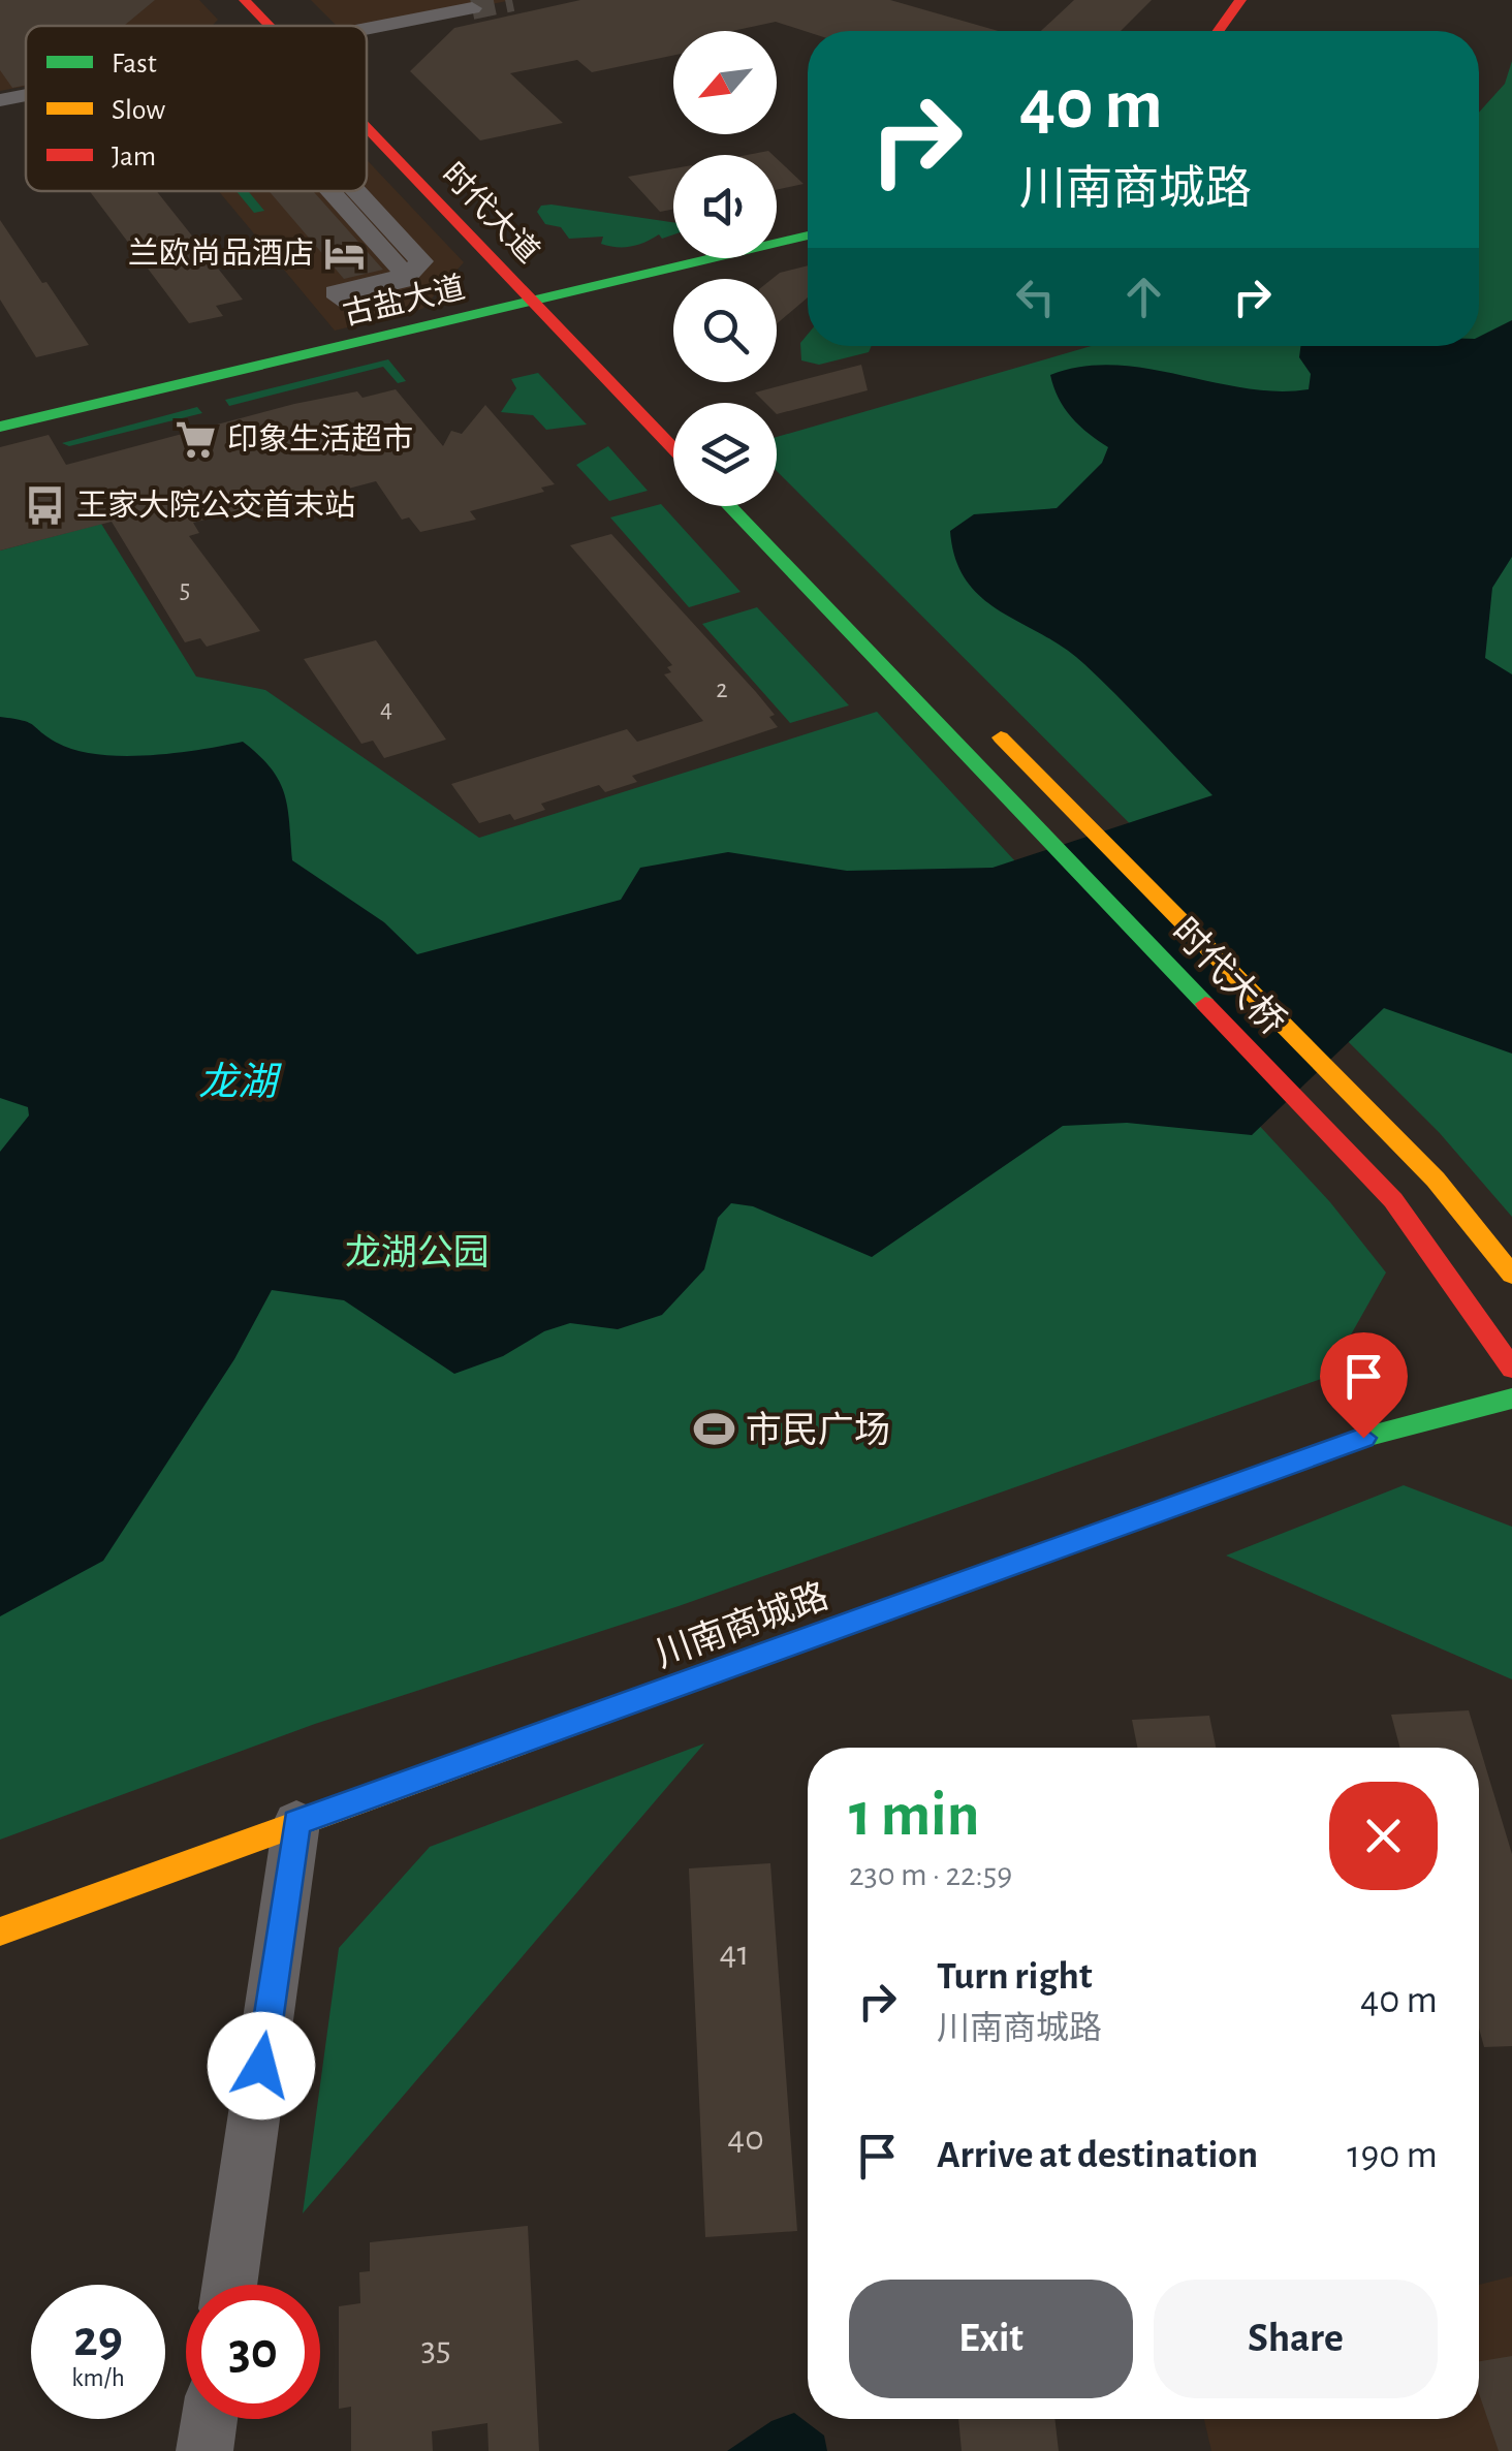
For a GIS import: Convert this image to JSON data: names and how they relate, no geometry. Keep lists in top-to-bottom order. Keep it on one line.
{"streets":{"main road":["时代大道","古盐大道","时代大桥","川南商城路"]},"crossings":[["时代大道","古盐大道"]],"water":["龙湖"],"parks":["龙湖公园"],"places":{"hotel":["兰欧尚品酒店"],"supermarket":["印象生活超市"],"bus stop":["王家大院公交首末站"],"sports":["市民广场"]},"house_numbers":["5","2","4","41","40","35"],"legend":["Fast","Slow","Jam"],"north":"bottom left","page":{"turn":["40 m","川南商城路"],"heading":["1 min","230 m · 22:59"],"list":[{"name":"Turn right","note":"川南商城路","value":"40 m"},{"name":"Arrive at destination","value":"190 m"}],"buttons":["Exit","Share"],"speed":"29 km/h","limit":"30"}}
